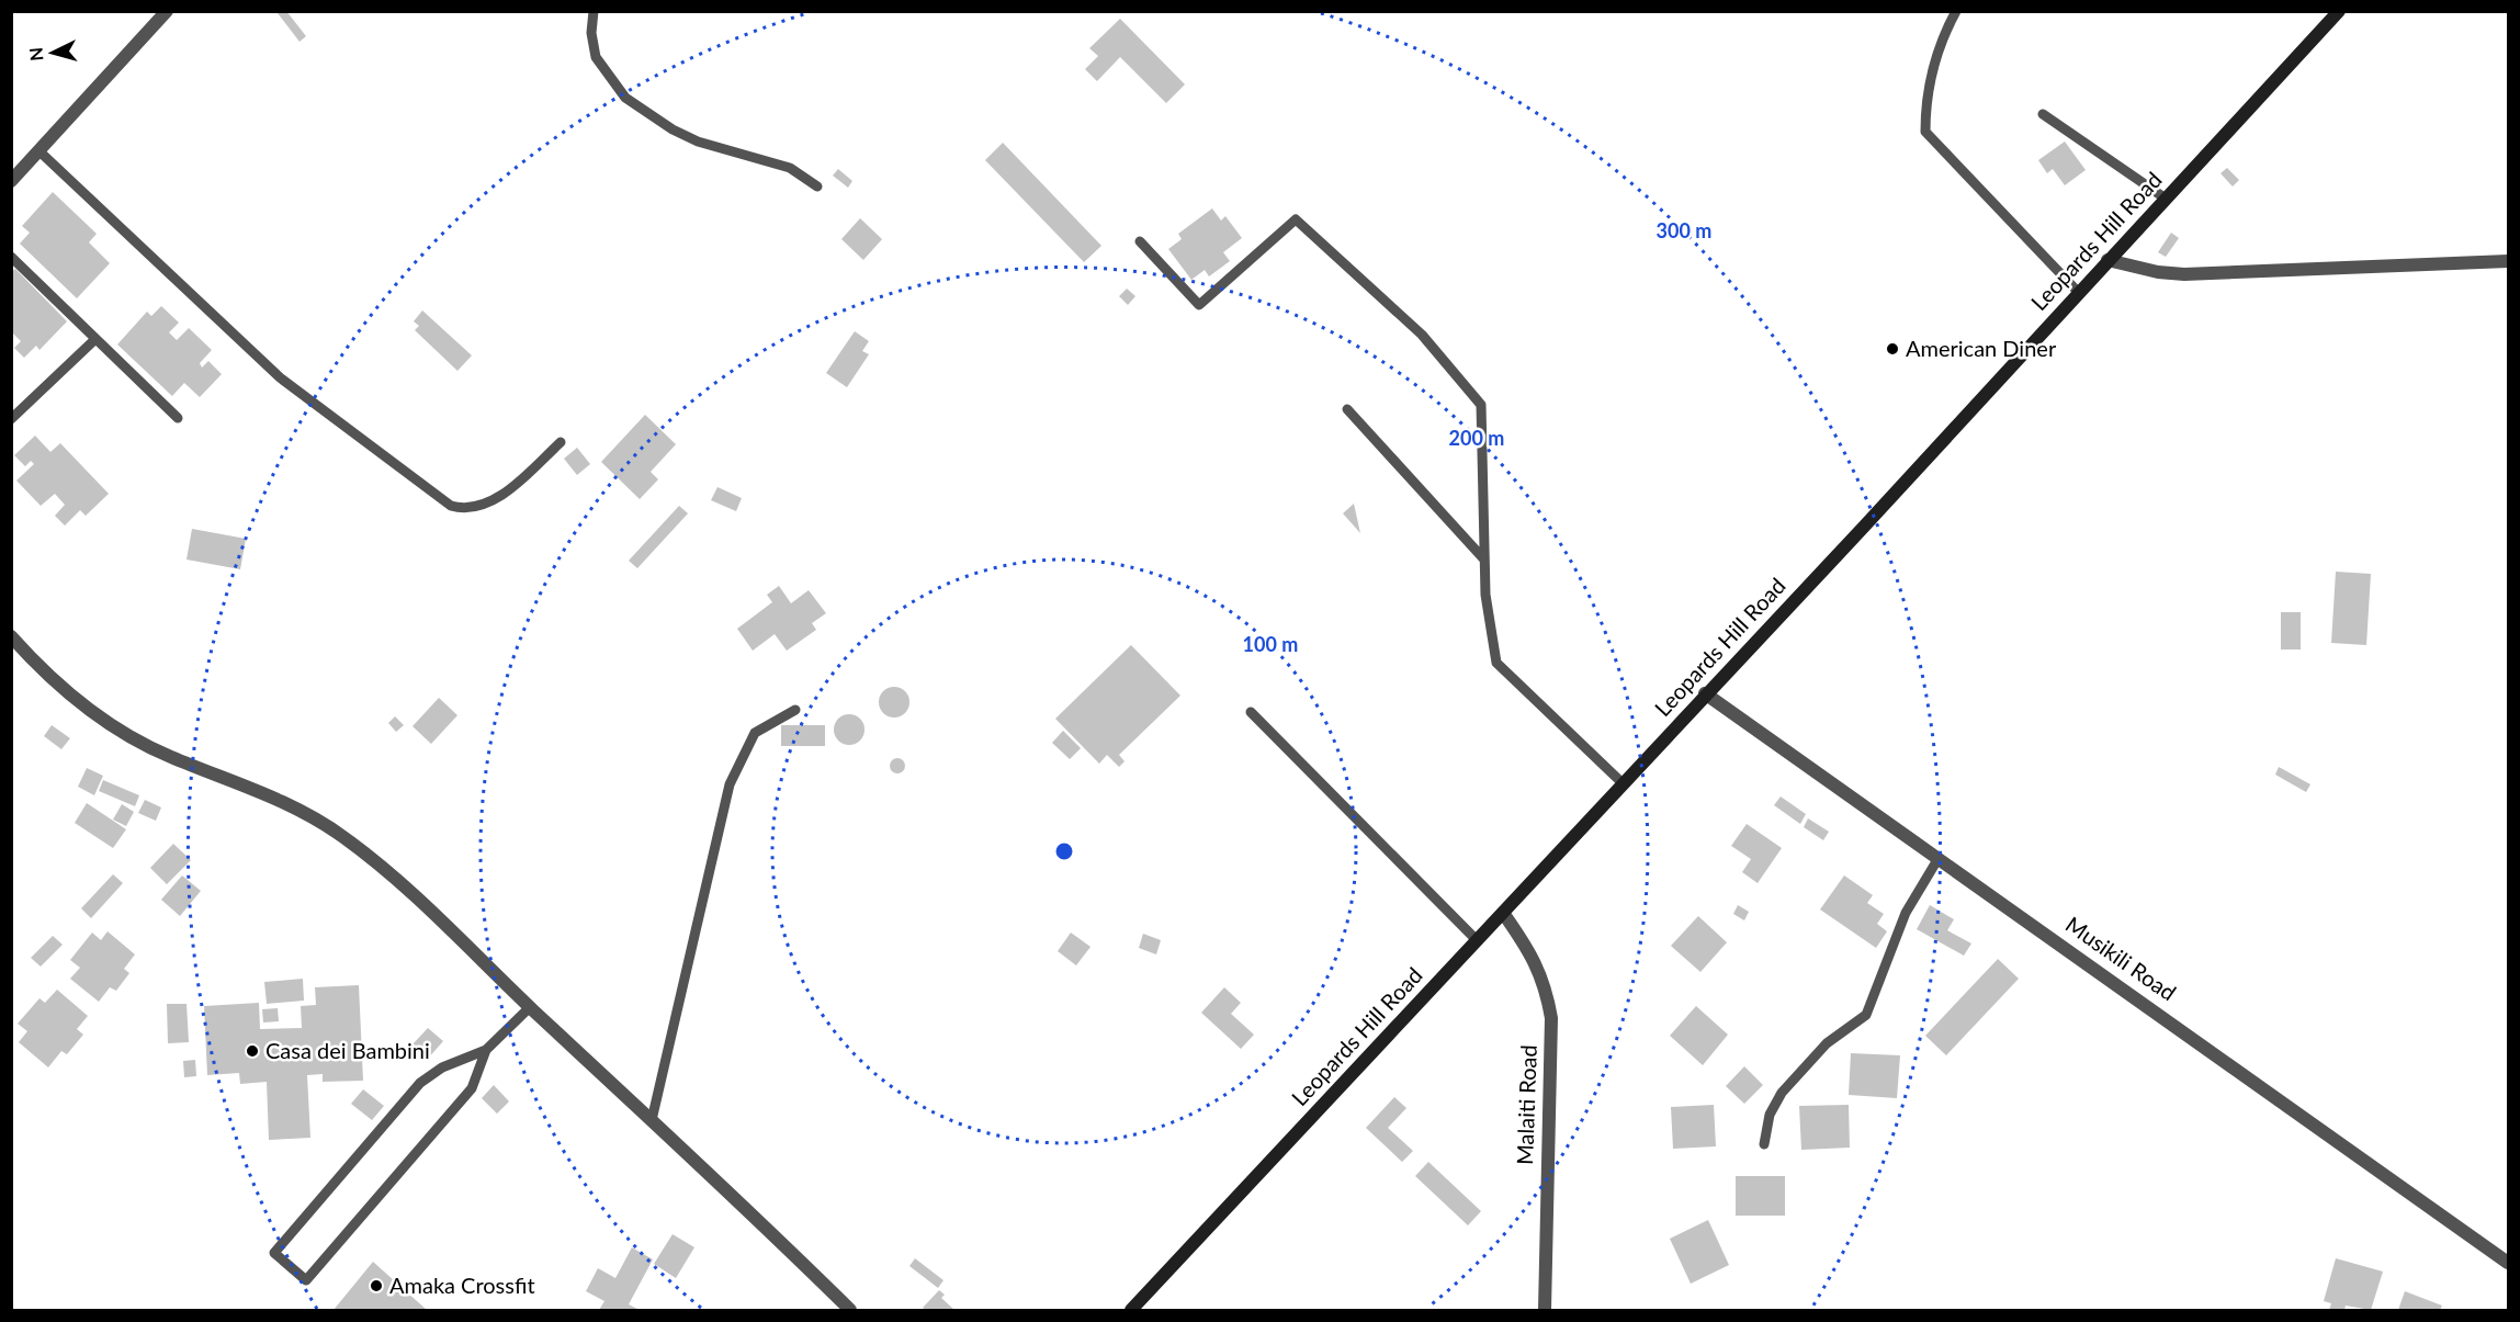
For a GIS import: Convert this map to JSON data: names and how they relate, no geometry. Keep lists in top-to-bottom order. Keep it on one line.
{"streets":{"main road":["Leopards Hill Road"],"street":["Musikili Road","Malaiti Road"]},"crossings":[["Leopards Hill Road","Musikili Road"],["Leopards Hill Road","Malaiti Road"]],"places":["American Diner","Casa dei Bambini","Amaka Crossfit"],"north":"left","rings":["300 m","200 m","100 m"]}
